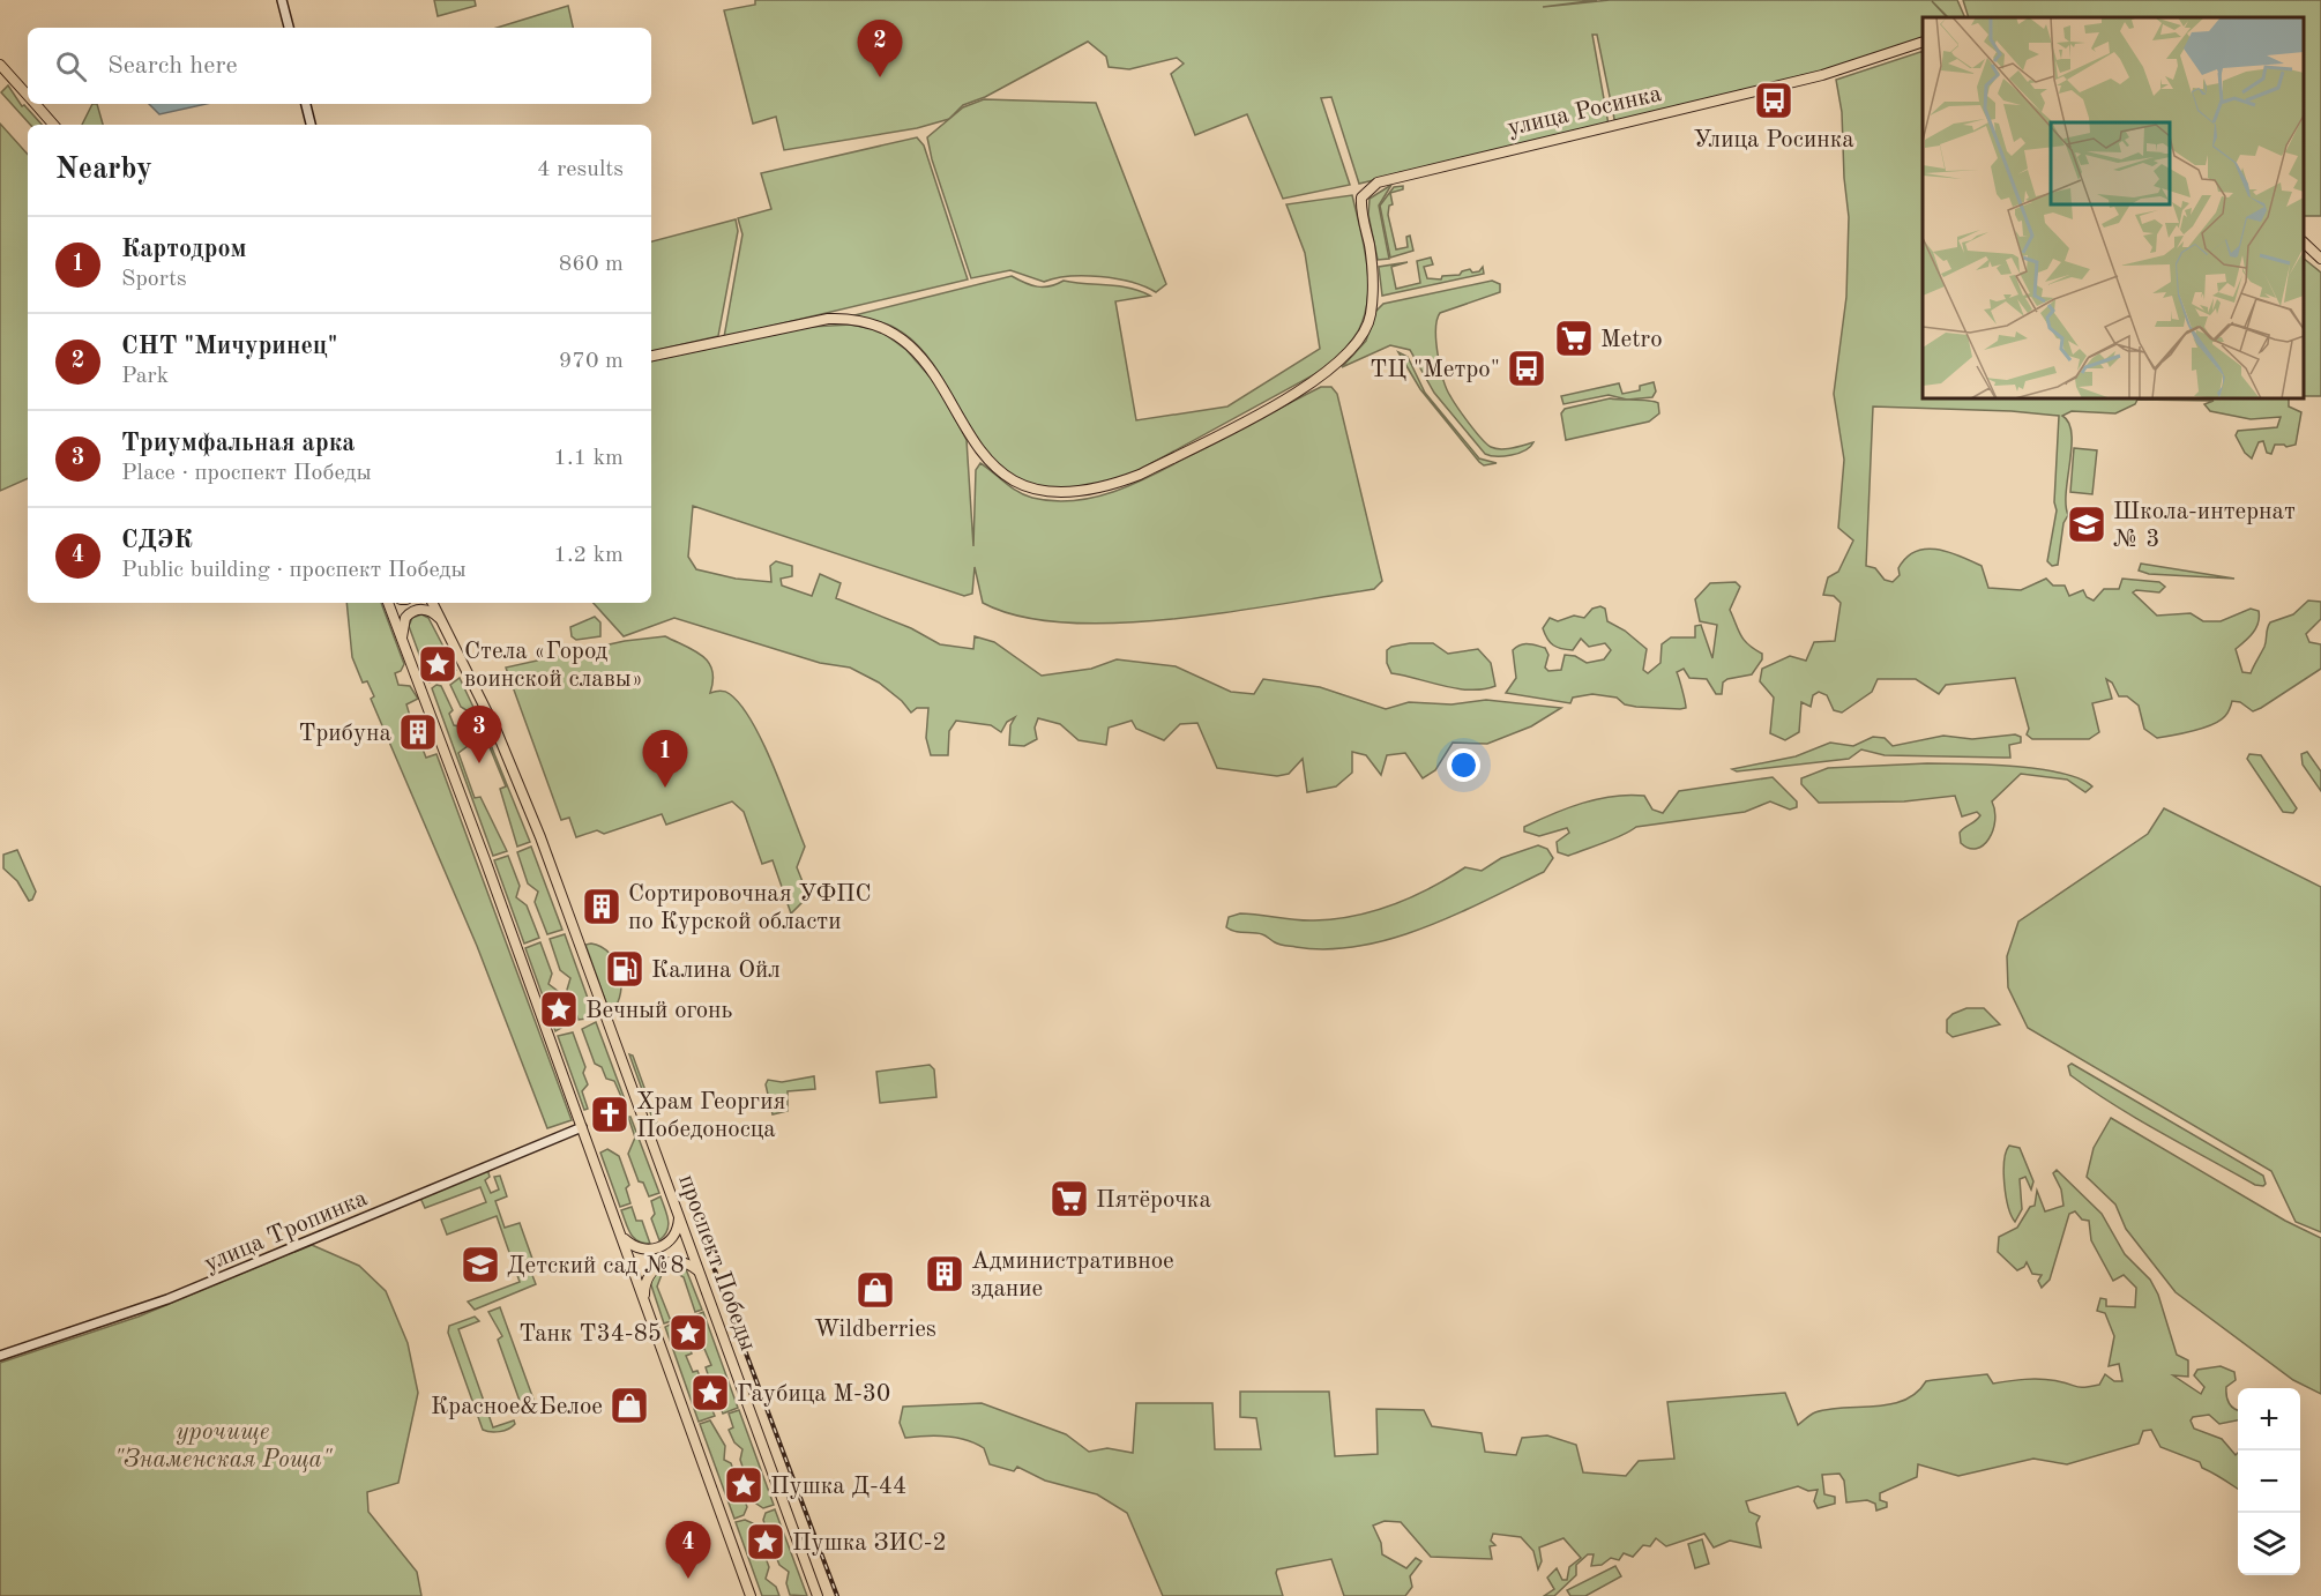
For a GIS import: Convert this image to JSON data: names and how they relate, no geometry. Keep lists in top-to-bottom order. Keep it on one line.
{"streets":{"main road":["улица Росинка","улица Тропинка","проспект Победы"]},"parks":["урочище \"Знаменская Роща\""],"places":{"bus stop":["Улица Росинка","ТЦ \"Метро\""],"supermarket":["Metro","Пятёрочка"],"school or university":["Школа-интернат № 3","Детский сад №8"],"place":["Стела «Город воинской славы»","Вечный огонь","Танк Т34-85","Гаубица М-30","Пушка Д-44","Пушка ЗИС-2"],"building":["Трибуна","Сортировочная УФПС по Курской области","Административное здание"],"fuel station":["Калина Ойл"],"church":["Храм Георгия Победоносца"],"shop":["Wildberries","Красное&Белое"]},"page":{"pins":["2","3","1","4"],"search":"Search here","heading":["Nearby","4 results"],"list":[{"mark":"1","name":"Картодром","note":"Sports","value":"860 m"},{"mark":"2","name":"СНТ \"Мичуринец\"","note":"Park","value":"970 m"},{"mark":"3","name":"Триумфальная арка","note":"Place · проспект Победы","value":"1.1 km"},{"mark":"4","name":"СДЭК","note":"Public building · проспект Победы","value":"1.2 km"}],"map_buttons":["+","−"]}}
